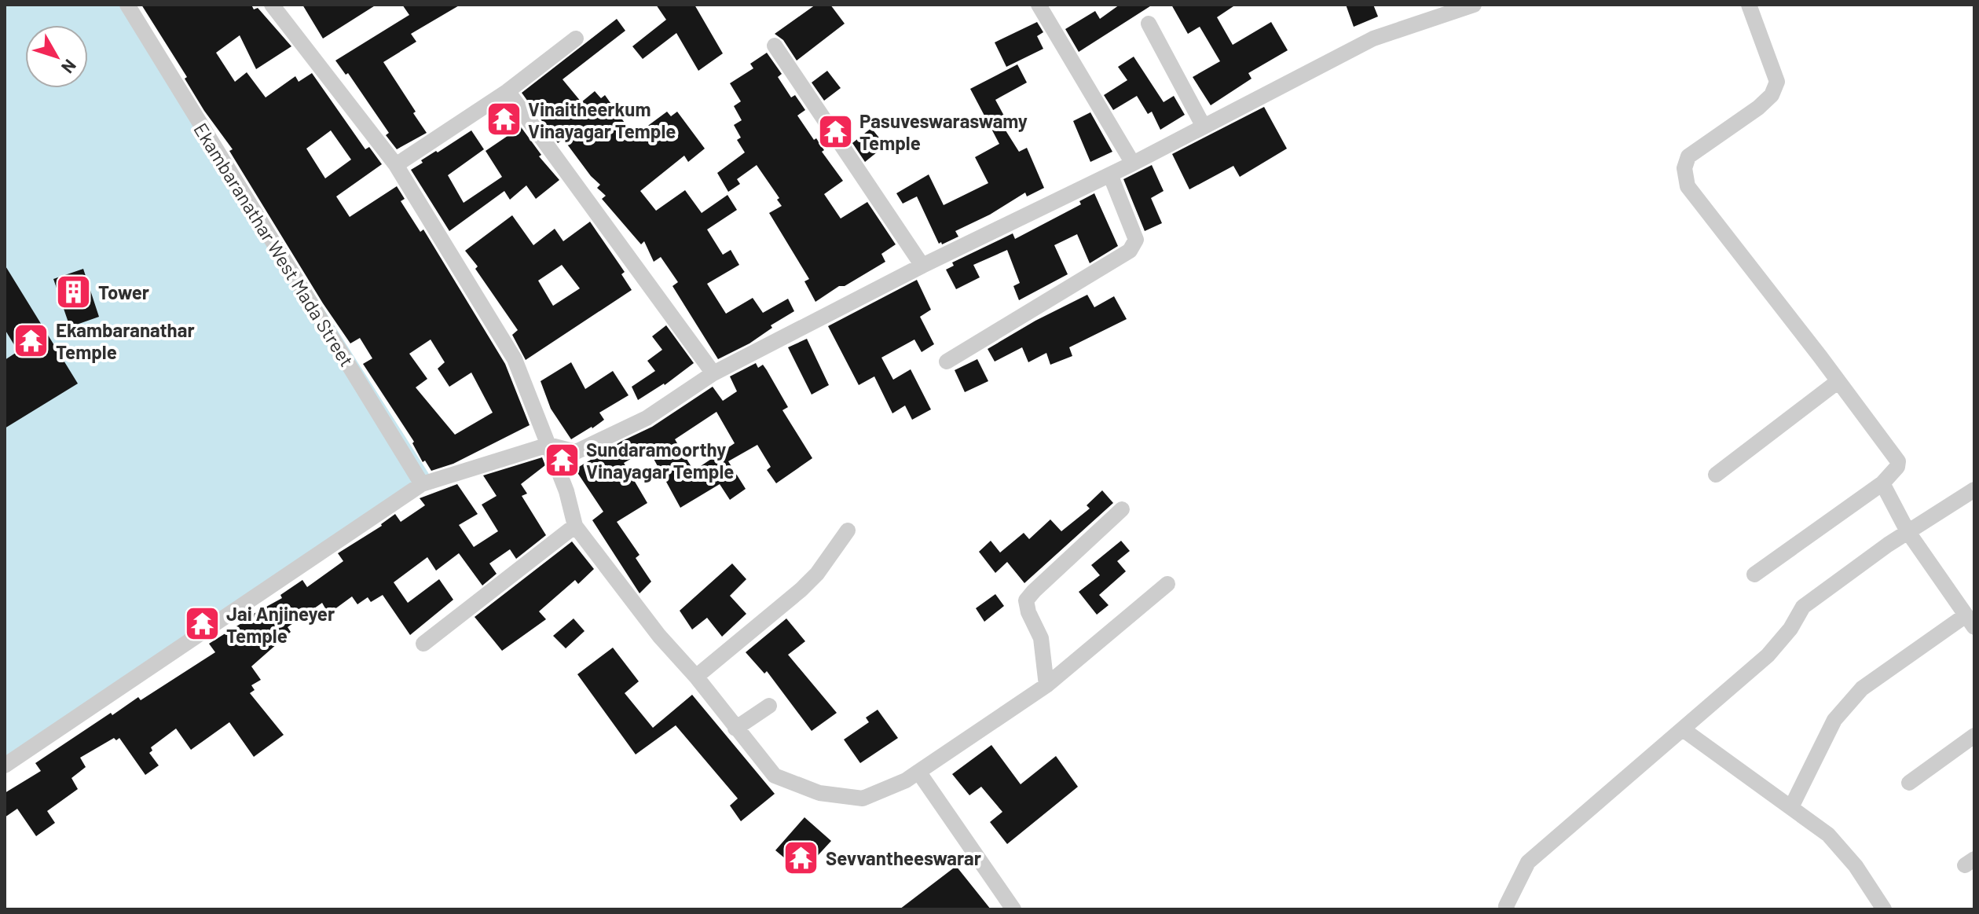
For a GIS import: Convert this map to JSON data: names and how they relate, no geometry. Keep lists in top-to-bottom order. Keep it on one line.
{"streets":{"street":["Ekambaranathar West Mada Street"]},"places":{"temple":["Vinaitheerkum Vinayagar Temple","Pasuveswaraswamy Temple","Ekambaranathar Temple","Sundaramoorthy Vinayagar Temple","Jai Anjineyer Temple","Sevvantheeswarar"],"building":["Tower"]},"north":"bottom right"}
